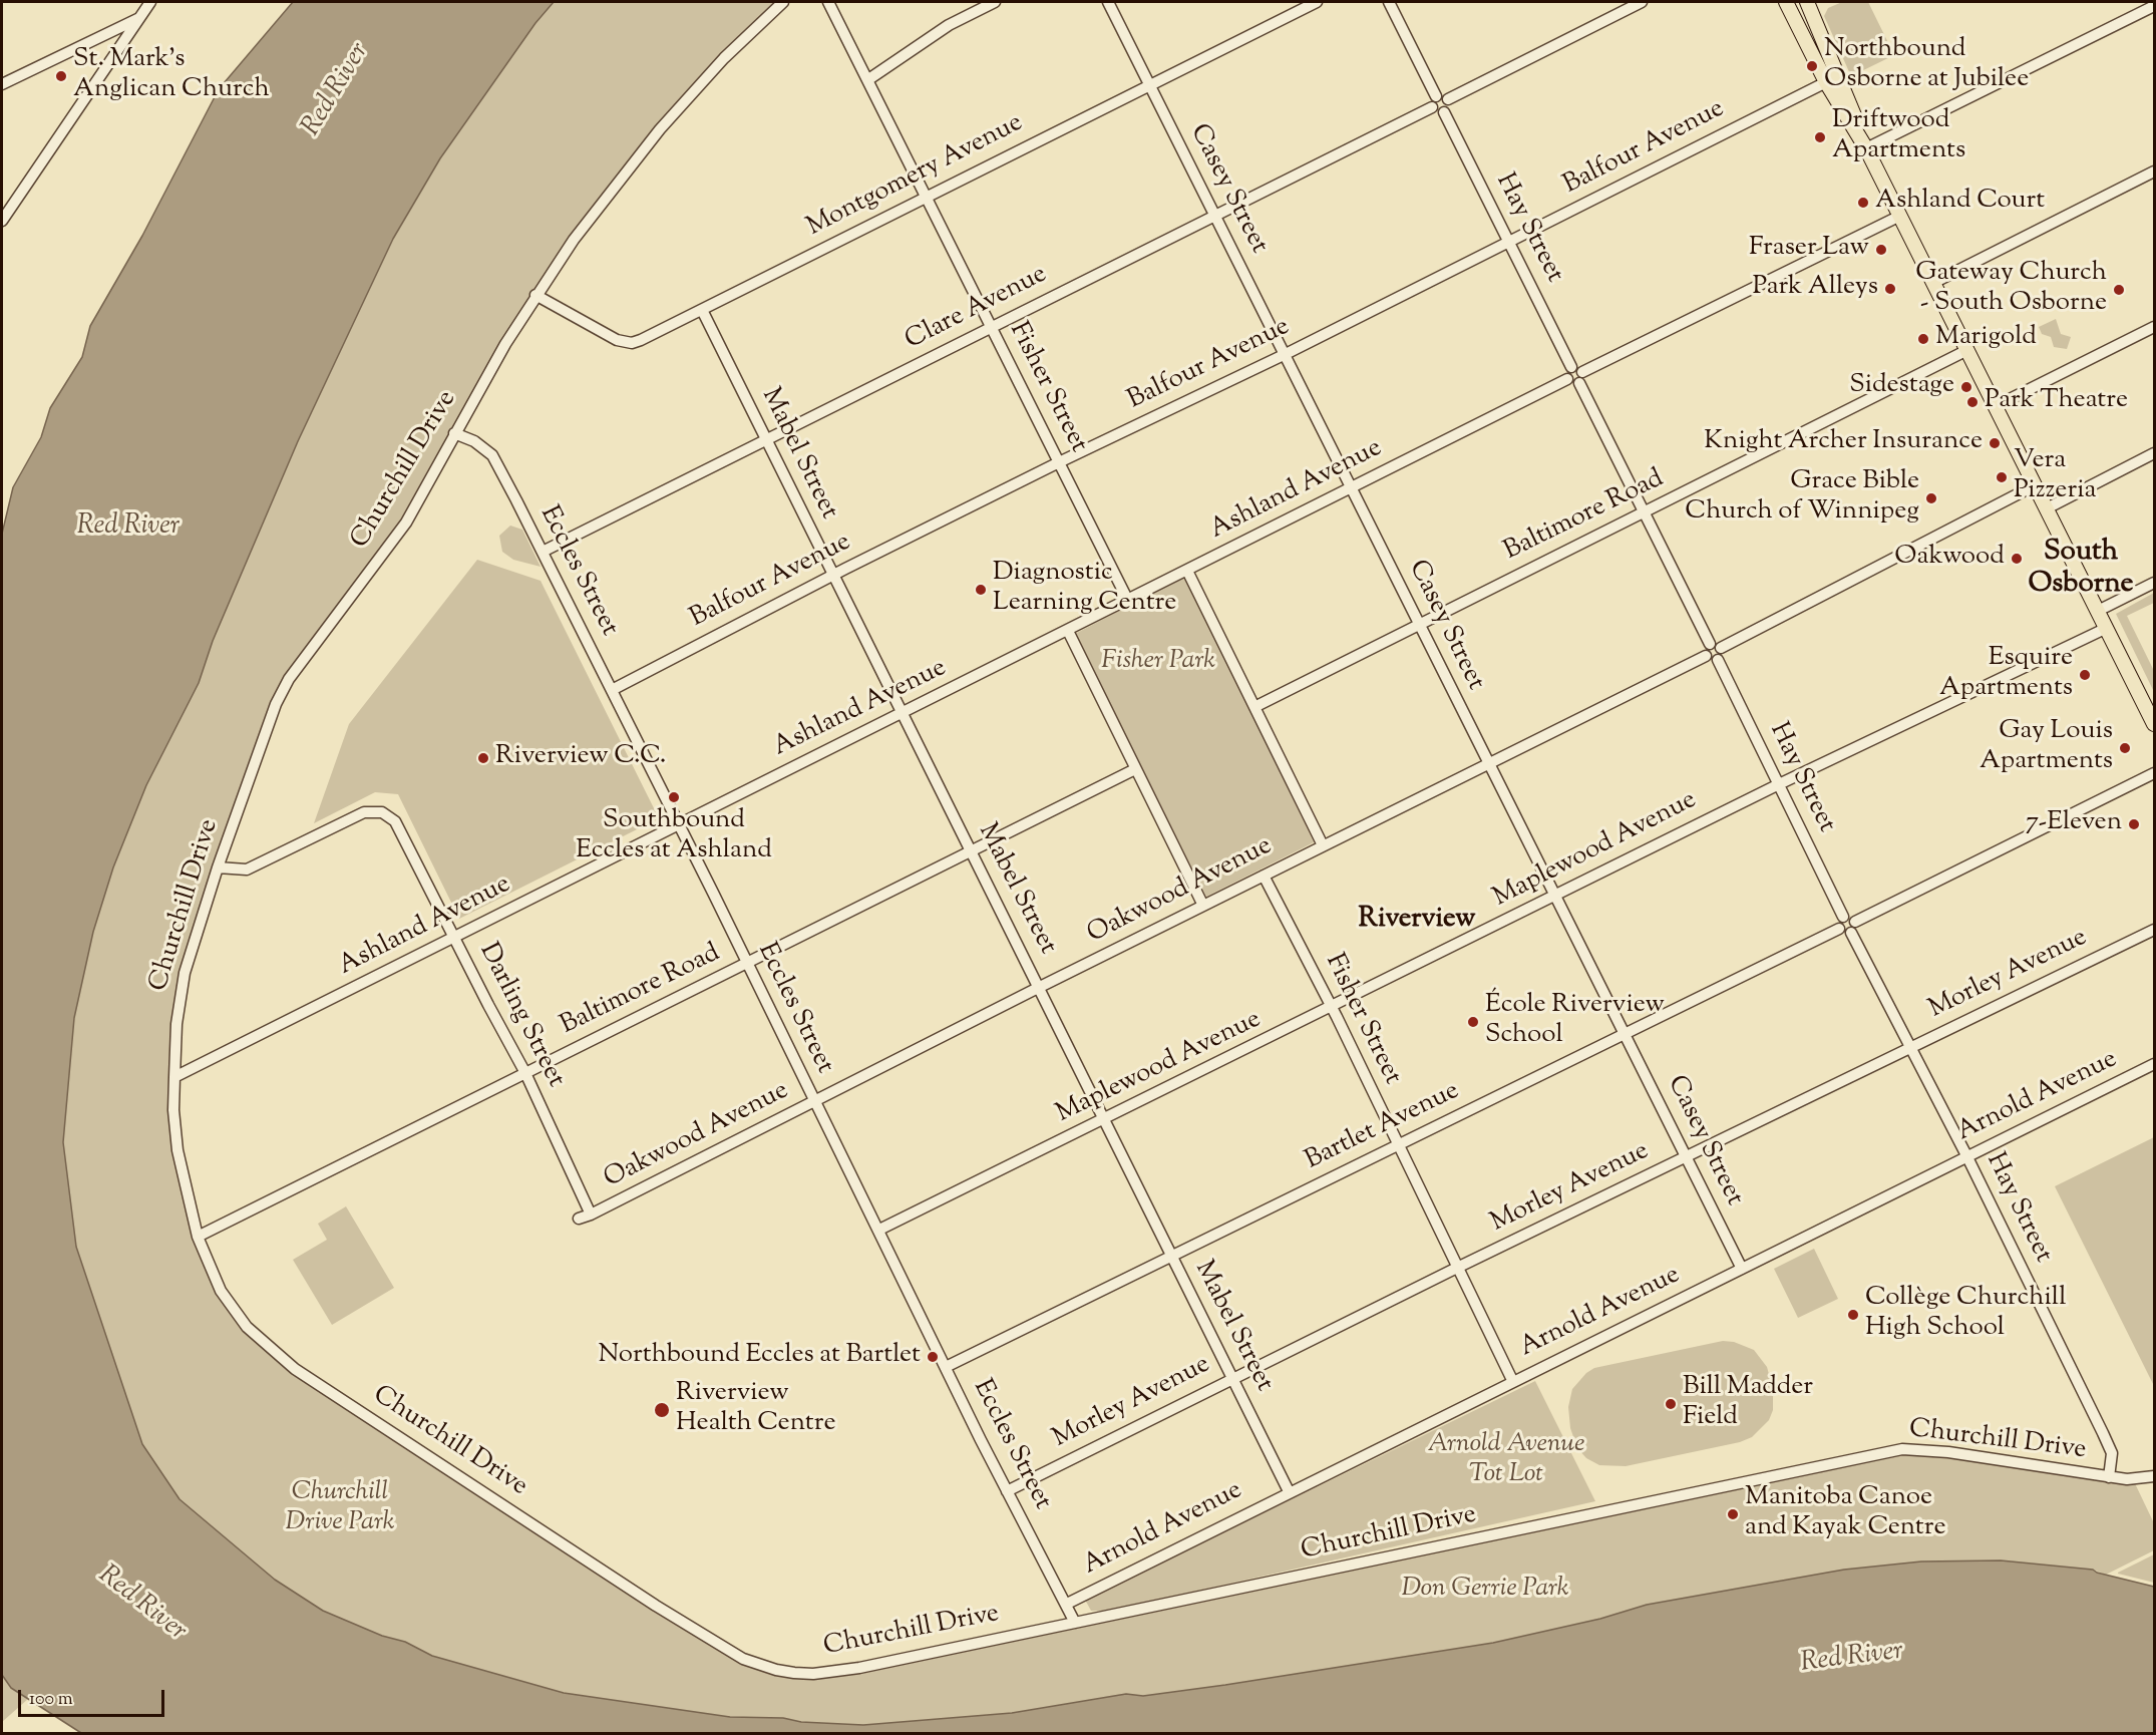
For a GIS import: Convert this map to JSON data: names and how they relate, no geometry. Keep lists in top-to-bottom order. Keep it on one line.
{"streets":{"street":["Balfour Avenue","Montgomery Avenue","Casey Street","Hay Street","Clare Avenue","Fisher Street","Mabel Street","Churchill Drive","Ashland Avenue","Baltimore Road","Eccles Street","Maplewood Avenue","Oakwood Avenue","Morley Avenue","Darling Street","Arnold Avenue","Bartlet Avenue"]},"crossings":[["Balfour Avenue","Casey Street"],["Balfour Avenue","Hay Street"],["Balfour Avenue","Fisher Street"],["Balfour Avenue","Mabel Street"],["Balfour Avenue","Eccles Street"],["Montgomery Avenue","Casey Street"],["Montgomery Avenue","Fisher Street"],["Montgomery Avenue","Mabel Street"],["Montgomery Avenue","Churchill Drive"],["Casey Street","Clare Avenue"],["Casey Street","Ashland Avenue"],["Casey Street","Baltimore Road"],["Casey Street","Maplewood Avenue"],["Casey Street","Oakwood Avenue"],["Casey Street","Morley Avenue"],["Casey Street","Arnold Avenue"],["Casey Street","Bartlet Avenue"],["Hay Street","Clare Avenue"],["Hay Street","Churchill Drive"],["Hay Street","Ashland Avenue"],["Hay Street","Maplewood Avenue"],["Hay Street","Oakwood Avenue"],["Hay Street","Morley Avenue"],["Hay Street","Arnold Avenue"],["Hay Street","Bartlet Avenue"],["Clare Avenue","Fisher Street"],["Clare Avenue","Mabel Street"],["Clare Avenue","Eccles Street"],["Fisher Street","Ashland Avenue"],["Fisher Street","Maplewood Avenue"],["Fisher Street","Oakwood Avenue"],["Fisher Street","Morley Avenue"],["Fisher Street","Arnold Avenue"],["Fisher Street","Bartlet Avenue"],["Mabel Street","Ashland Avenue"],["Mabel Street","Baltimore Road"],["Mabel Street","Maplewood Avenue"],["Mabel Street","Oakwood Avenue"],["Mabel Street","Morley Avenue"],["Mabel Street","Arnold Avenue"],["Mabel Street","Bartlet Avenue"],["Churchill Drive","Ashland Avenue"],["Churchill Drive","Baltimore Road"],["Churchill Drive","Eccles Street"],["Churchill Drive","Darling Street"],["Ashland Avenue","Eccles Street"],["Ashland Avenue","Darling Street"],["Baltimore Road","Eccles Street"],["Baltimore Road","Darling Street"],["Eccles Street","Maplewood Avenue"],["Eccles Street","Oakwood Avenue"],["Eccles Street","Morley Avenue"],["Eccles Street","Arnold Avenue"],["Eccles Street","Bartlet Avenue"],["Oakwood Avenue","Darling Street"]],"districts":["South Osborne","Riverview"],"water":["Red River"],"parks":["Fisher Park","Arnold Avenue Tot Lot","Churchill Drive Park","Don Gerrie Park"],"places":["Northbound Osborne at Jubilee","St. Mark's Anglican Church","Driftwood Apartments","Ashland Court","Fraser Law","Park Alleys","Gateway Church - South Osborne","Marigold","Sidestage","Park Theatre","Knight Archer Insurance","Vera Pizzeria","Grace Bible Church of Winnipeg","Oakwood","Diagnostic Learning Centre","Esquire Apartments","Gay Louis Apartments","Riverview C.C.","Southbound Eccles at Ashland","7-Eleven","École Riverview School","Collège Churchill High School","Northbound Eccles at Bartlet","Bill Madder Field","Riverview Health Centre","Manitoba Canoe and Kayak Centre"],"scale_bar":"100 m"}
